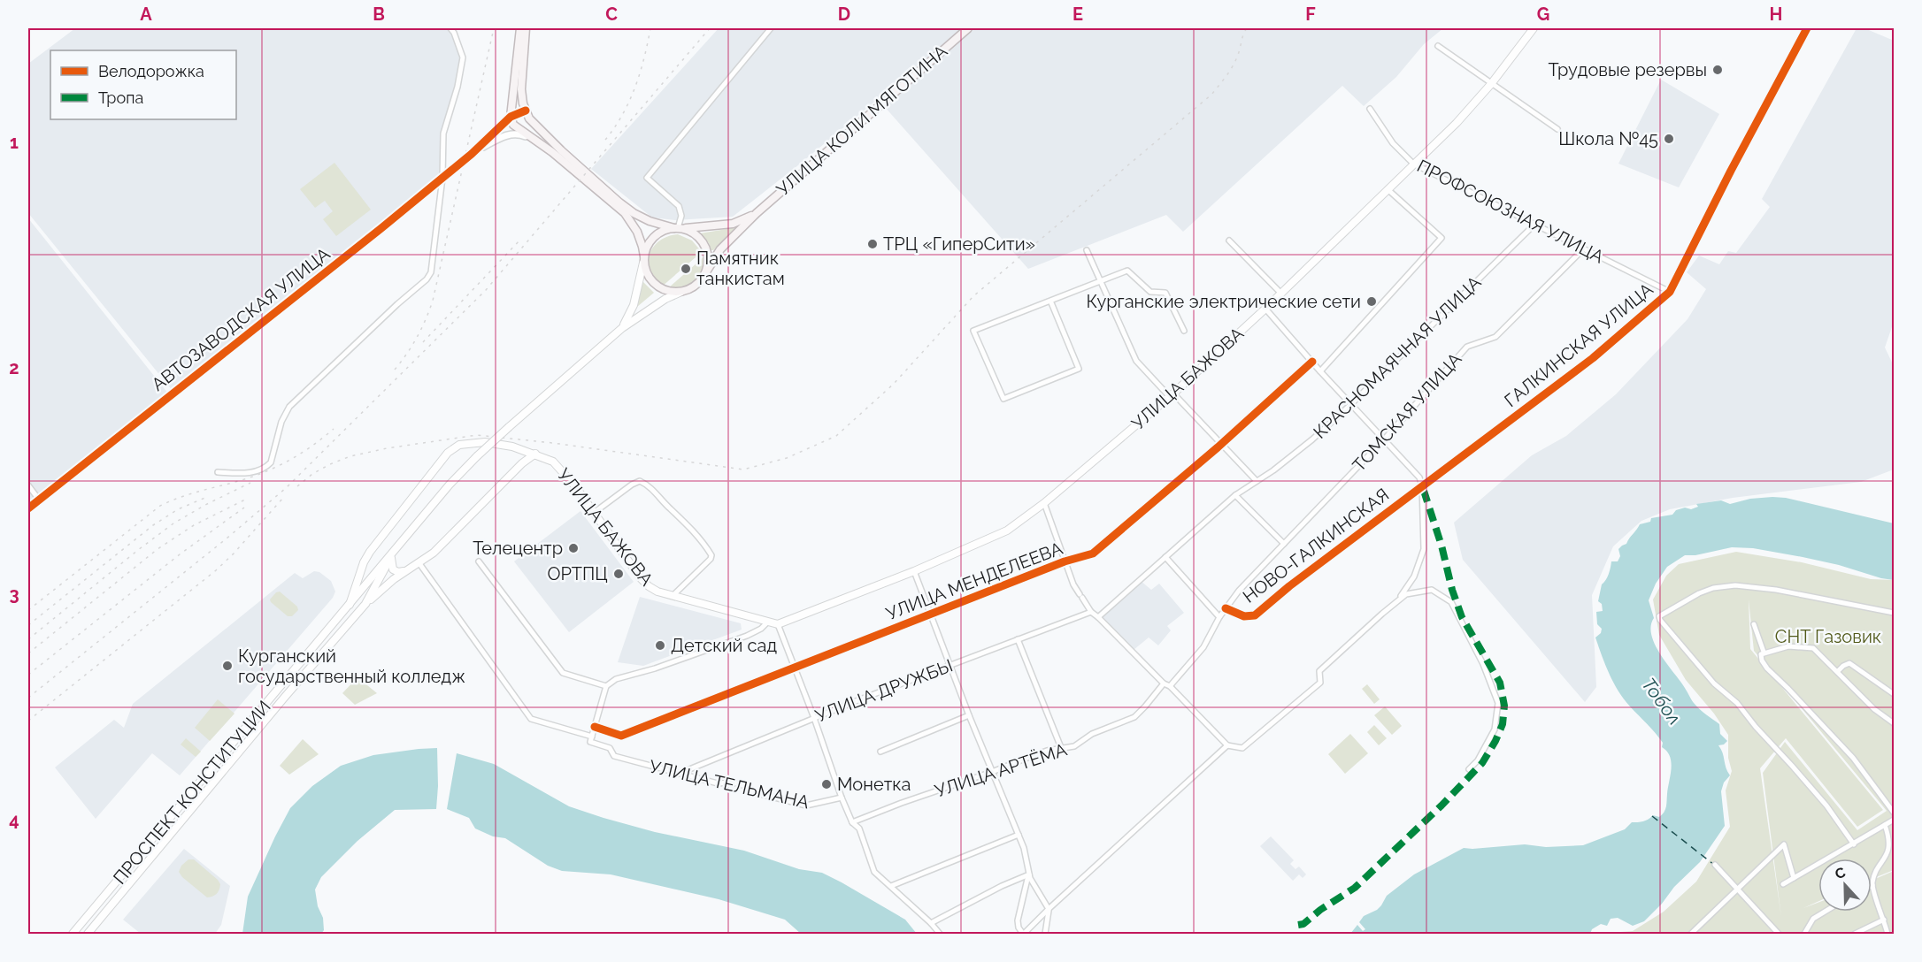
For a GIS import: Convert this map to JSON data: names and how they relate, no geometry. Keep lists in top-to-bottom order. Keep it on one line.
{"streets":{"main road":["УЛИЦА КОЛИ МЯГОТИНА","УЛИЦА БАЖОВА","ПРОСПЕКТ КОНСТИТУЦИИ"],"street":["ПРОФСОЮЗНАЯ УЛИЦА","АВТОЗАВОДСКАЯ УЛИЦА","ГАЛКИНСКАЯ УЛИЦА","КРАСНОМАЯЧНАЯ УЛИЦА","ТОМСКАЯ УЛИЦА","НОВО-ГАЛКИНСКАЯ","УЛИЦА МЕНДЕЛЕЕВА","УЛИЦА ДРУЖБЫ","УЛИЦА АРТЁМА","УЛИЦА ТЕЛЬМАНА"]},"crossings":[["УЛИЦА КОЛИ МЯГОТИНА","ПРОСПЕКТ КОНСТИТУЦИИ"],["ПРОФСОЮЗНАЯ УЛИЦА","ГАЛКИНСКАЯ УЛИЦА"],["ПРОФСОЮЗНАЯ УЛИЦА","КРАСНОМАЯЧНАЯ УЛИЦА"],["ПРОФСОЮЗНАЯ УЛИЦА","УЛИЦА БАЖОВА"],["ПРОФСОЮЗНАЯ УЛИЦА","ТОМСКАЯ УЛИЦА"],["ГАЛКИНСКАЯ УЛИЦА","НОВО-ГАЛКИНСКАЯ"],["УЛИЦА БАЖОВА","ПРОСПЕКТ КОНСТИТУЦИИ"],["УЛИЦА ДРУЖБЫ","УЛИЦА ТЕЛЬМАНА"]],"water":["Тобол"],"parks":["СНТ Газовик"],"places":["Трудовые резервы","Школа №45","ТРЦ «ГиперСити»","Памятник танкистам","Курганские электрические сети","Телецентр","ОРТПЦ","Детский сад","Курганский государственный колледж","Монетка"],"legend":["Велодорожка","Тропа"],"north":"top","grid":{"columns":["A","B","C","D","E","F","G","H"],"rows":["1","2","3","4"]}}
